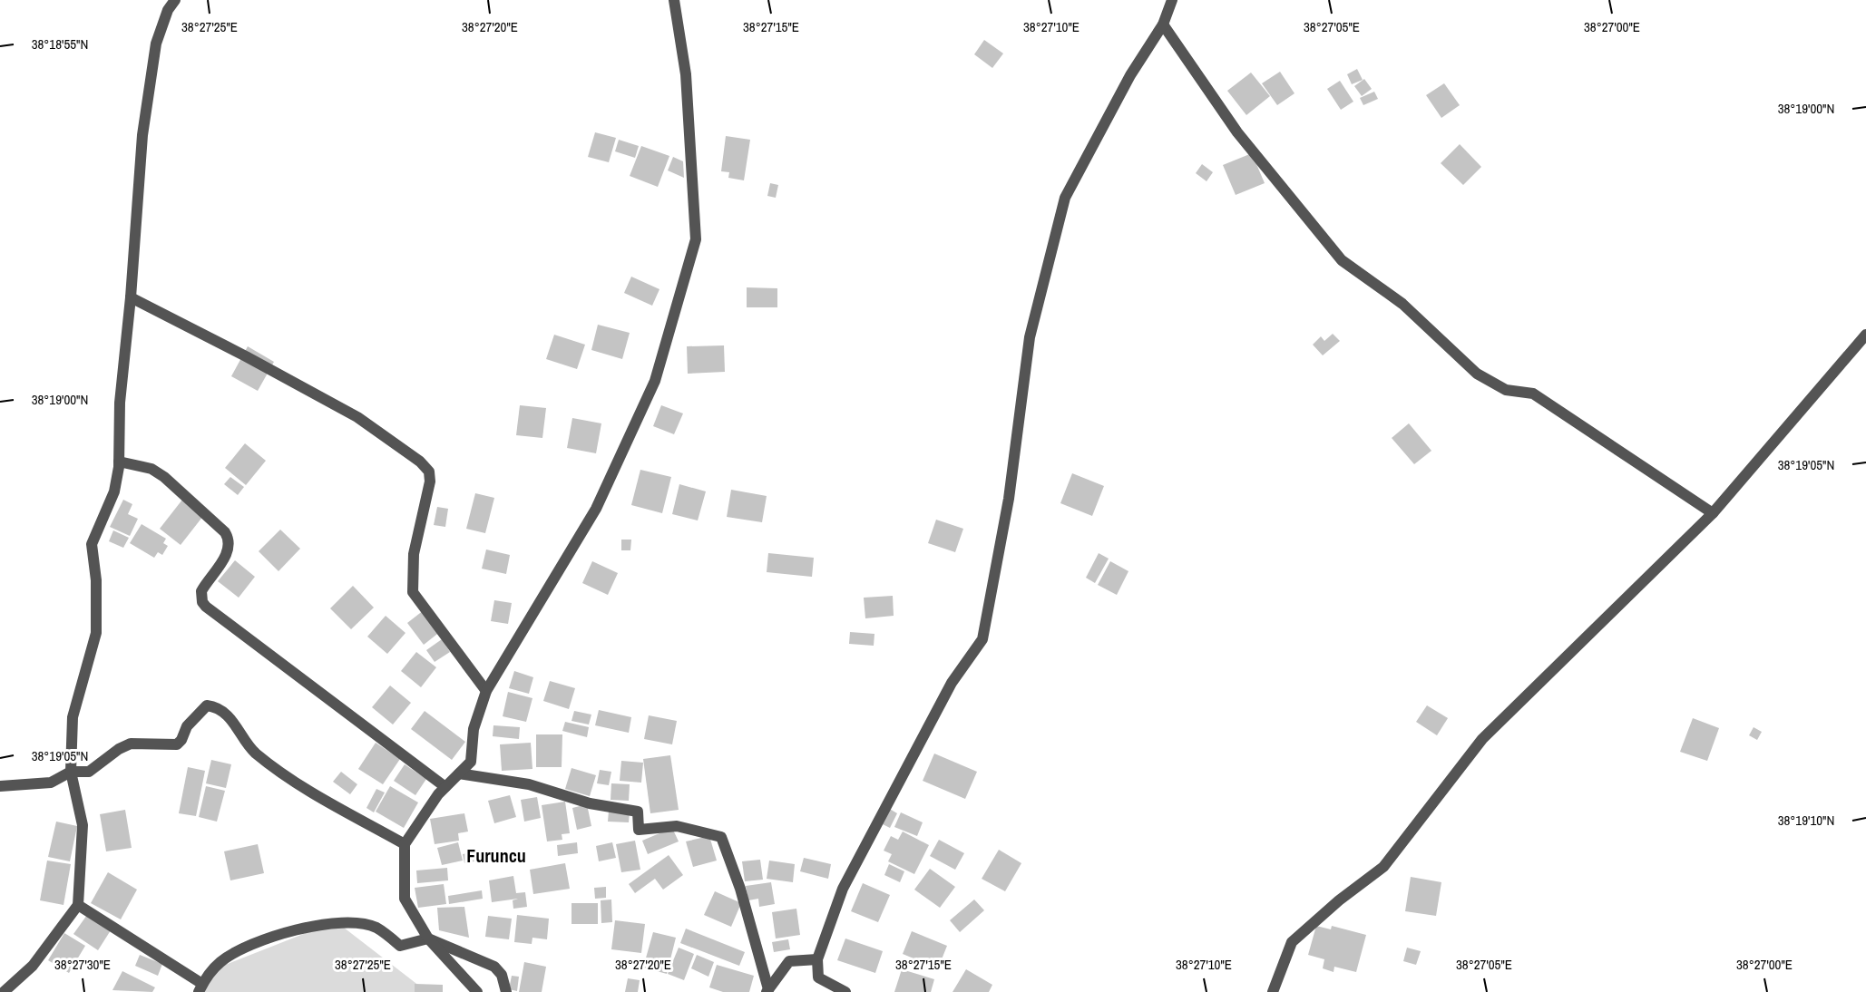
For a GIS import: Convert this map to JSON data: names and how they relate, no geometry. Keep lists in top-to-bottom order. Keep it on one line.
{"districts":["Furuncu"],"coordinates":["38°27'25\"E","38°27'20\"E","38°27'15\"E","38°27'10\"E","38°27'05\"E","38°27'00\"E","38°18'55\"N","38°19'00\"N","38°19'05\"N","38°19'10\"N","38°27'30\"E"]}
